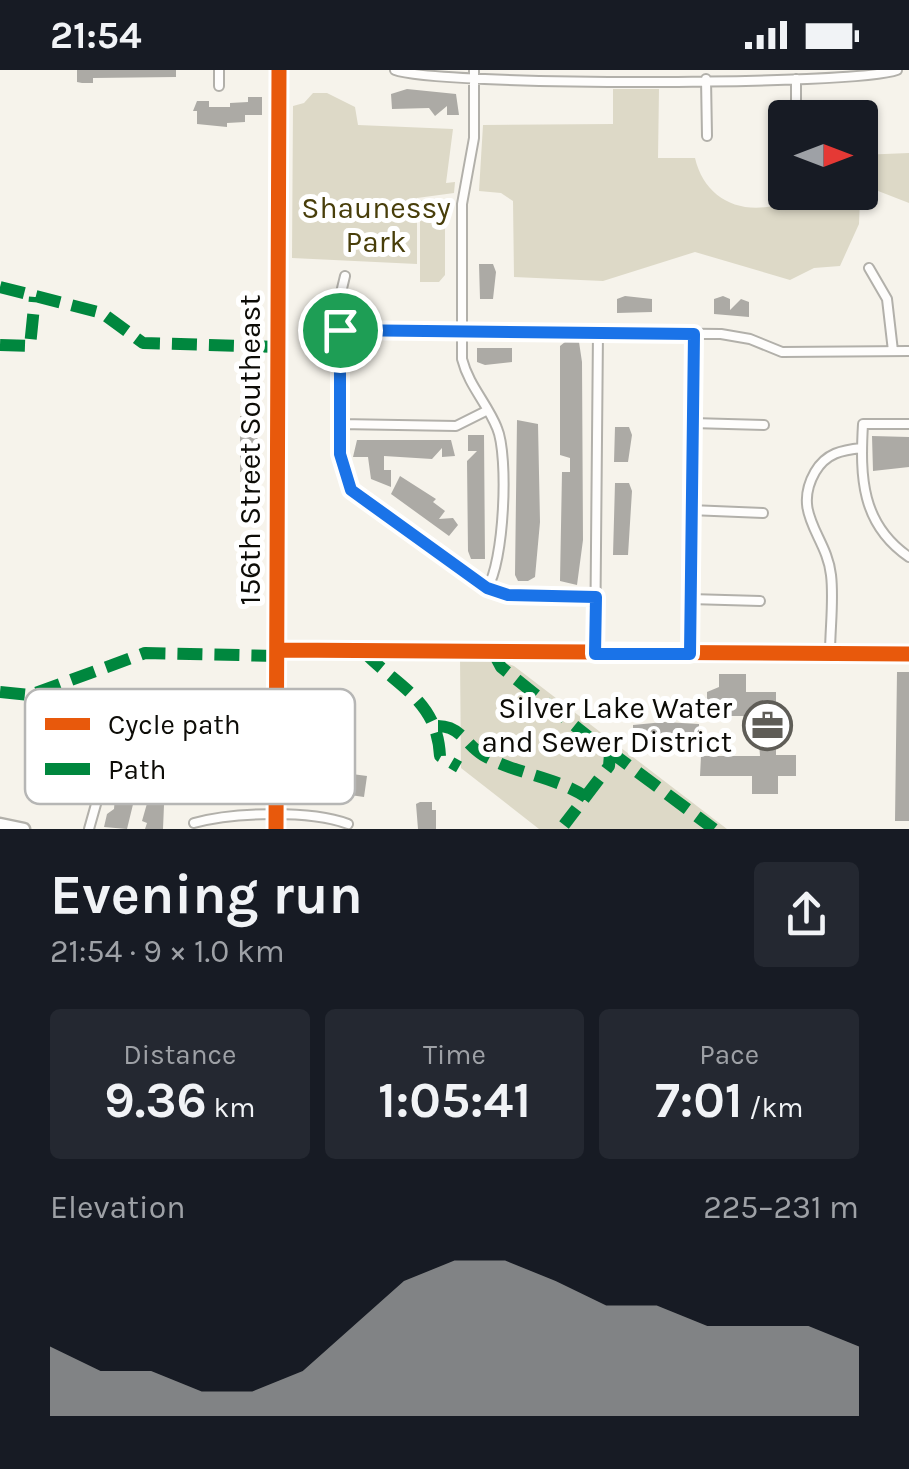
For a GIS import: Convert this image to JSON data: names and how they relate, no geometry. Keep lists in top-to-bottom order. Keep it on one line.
{"streets":{"street":["156th Street Southeast"]},"parks":["Shaunessy Park"],"places":{"office":["Silver Lake Water and Sewer District"]},"legend":["Cycle path","Path"],"north":"right","page":{"status":"21:54","heading":["Evening run","21:54 · 9 × 1.0 km"],"stats":[["Distance","9.36 km"],["Time","1:05:41"],["Pace","7:01 /km"]],"chart":["Elevation","225–231 m"]}}
